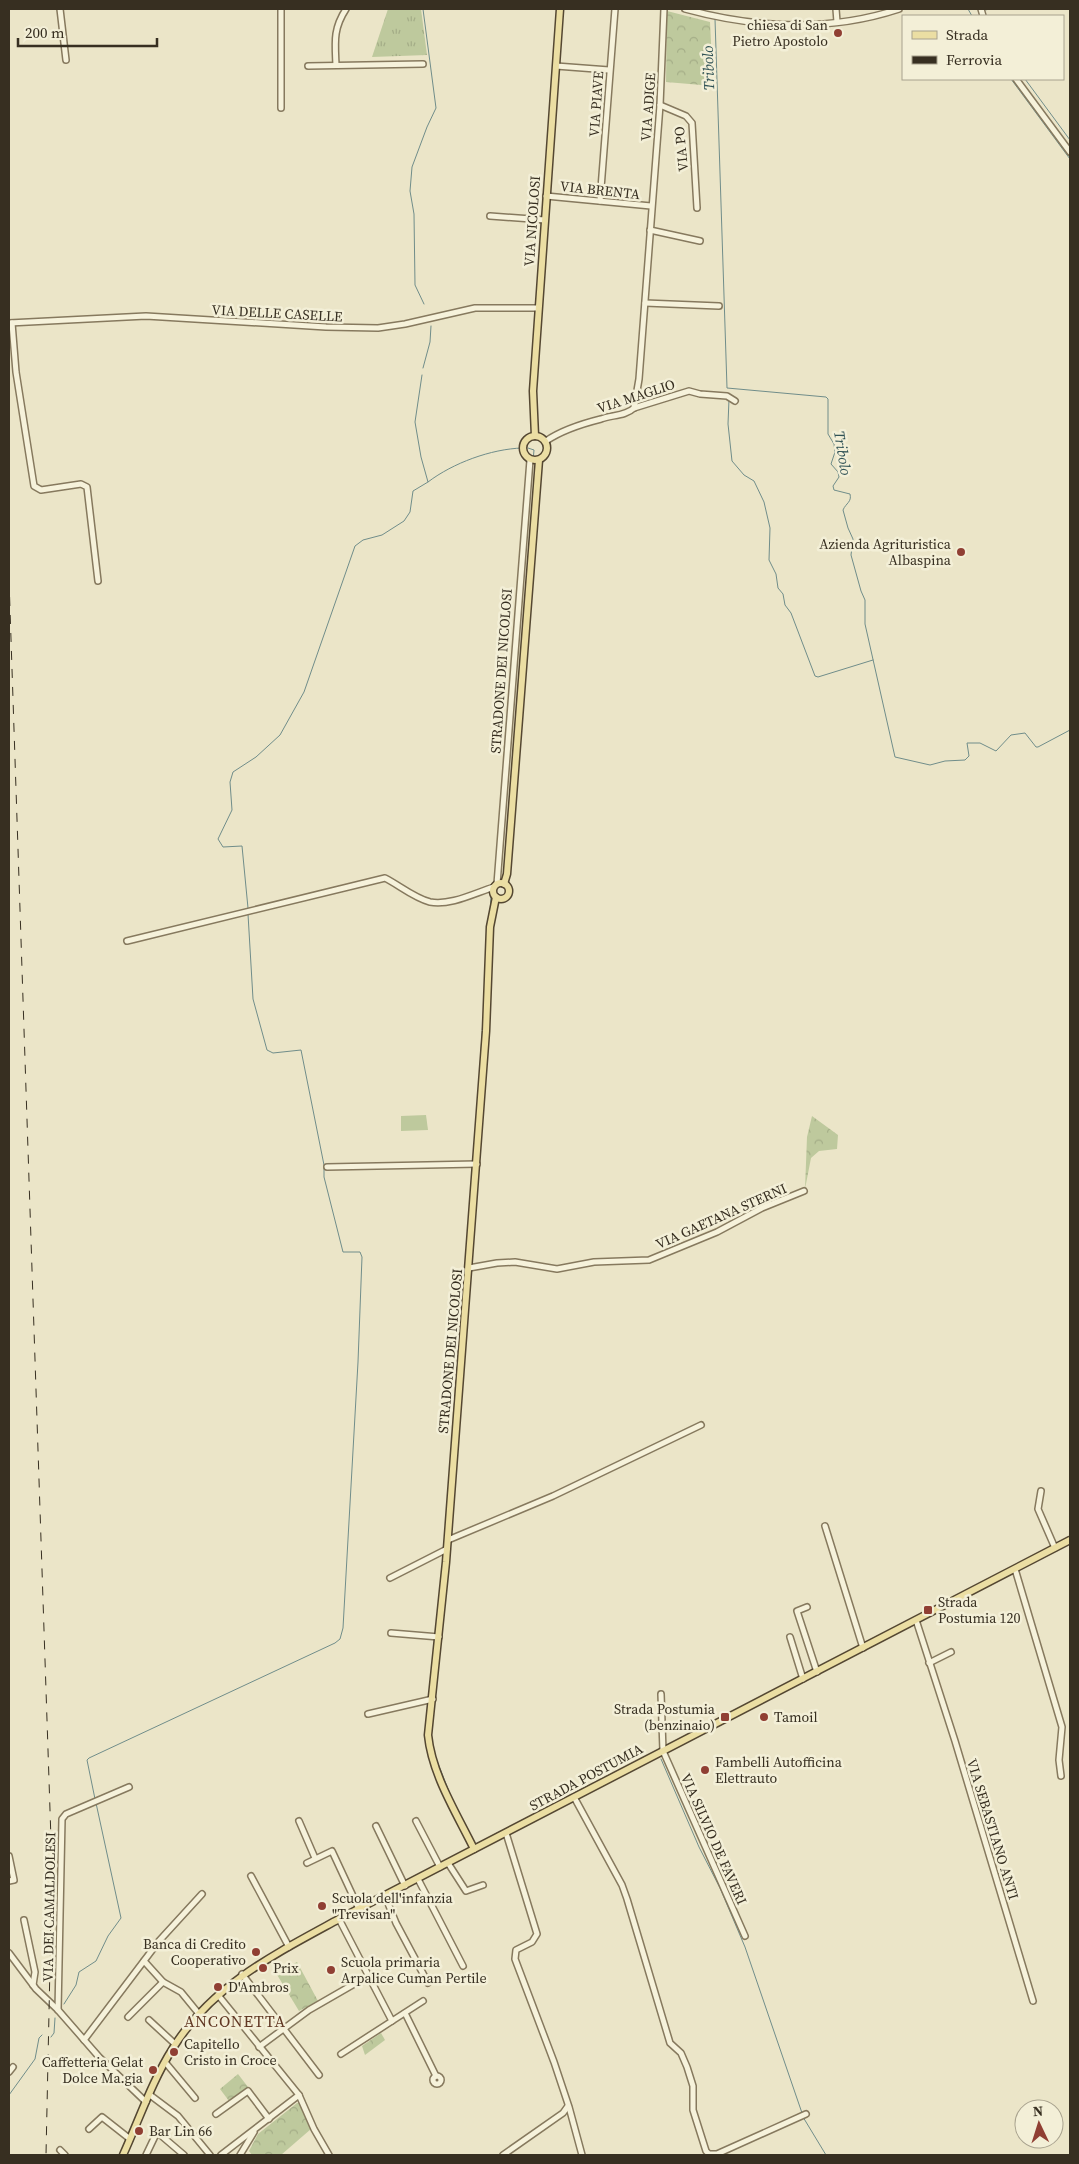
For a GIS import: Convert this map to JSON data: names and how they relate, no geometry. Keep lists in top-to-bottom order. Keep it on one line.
{"streets":{"main road":["VIA NICOLOSI","STRADONE DEI NICOLOSI","STRADA POSTUMIA"],"street":["VIA PIAVE","VIA ADIGE","VIA PO","VIA BRENTA","VIA DELLE CASELLE","VIA MAGLIO","VIA GAETANA STERNI","VIA SEBASTIANO ANTI","VIA SILVIO DE FAVERI","VIA DEI CAMALDOLESI"]},"crossings":[["VIA PIAVE","VIA BRENTA"],["VIA ADIGE","VIA PO"],["VIA ADIGE","VIA BRENTA"],["VIA ADIGE","VIA MAGLIO"],["VIA BRENTA","VIA NICOLOSI"],["VIA NICOLOSI","VIA DELLE CASELLE"],["VIA NICOLOSI","VIA MAGLIO"],["VIA NICOLOSI","STRADONE DEI NICOLOSI"],["VIA MAGLIO","STRADONE DEI NICOLOSI"],["STRADONE DEI NICOLOSI","VIA GAETANA STERNI"],["STRADONE DEI NICOLOSI","STRADA POSTUMIA"],["STRADA POSTUMIA","VIA SEBASTIANO ANTI"],["STRADA POSTUMIA","VIA SILVIO DE FAVERI"],["STRADA POSTUMIA","VIA DEI CAMALDOLESI"]],"districts":["ANCONETTA"],"water":["Tribolo"],"places":{"other":["chiesa di San Pietro Apostolo","Azienda Agrituristica Albaspina","Tamoil","Fambelli Autofficina Elettrauto","Scuola dell'infanzia \"Trevisan\"","Banca di Credito Cooperativo","Prix","Scuola primaria Arpalice Cuman Pertile","D'Ambros","Capitello Cristo in Croce","Caffetteria Gelat Dolce Ma.gia","Bar Lin 66"],"transit":["Strada Postumia 120","Strada Postumia (benzinaio)"]},"legend":["Strada","Ferrovia"],"scale_bar":"200 m","north":"top"}
